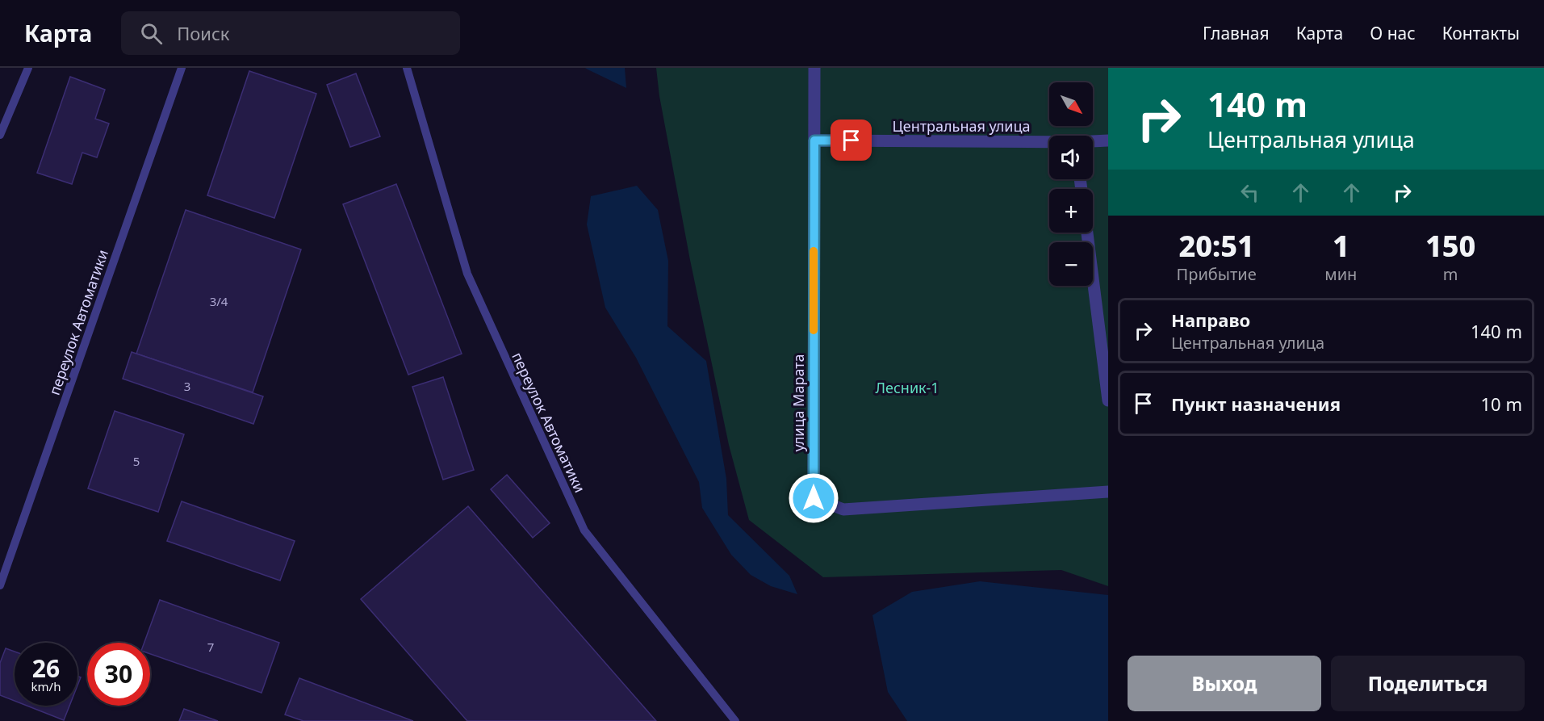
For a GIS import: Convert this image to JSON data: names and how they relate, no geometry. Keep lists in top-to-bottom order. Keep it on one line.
{"streets":{"street":["Центральная улица","улица Марата"],"lane":["переулок Автоматики"]},"crossings":[["Центральная улица","улица Марата"]],"parks":["Лесник-1"],"house_numbers":["3/4","3","5","7"],"north":"bottom right","page":{"header":"Карта","search":"Поиск","nav":["Главная","Карта","О нас","Контакты"],"turn":["140 m","Центральная улица"],"map_buttons":["+","−"],"eta":["20:51","Прибытие","1","мин","150","m"],"list":[{"name":"Направо","note":"Центральная улица","value":"140 m"},{"name":"Пункт назначения","value":"10 m"}],"speed":"26 km/h","limit":"30","buttons":["Выход","Поделиться"]}}
